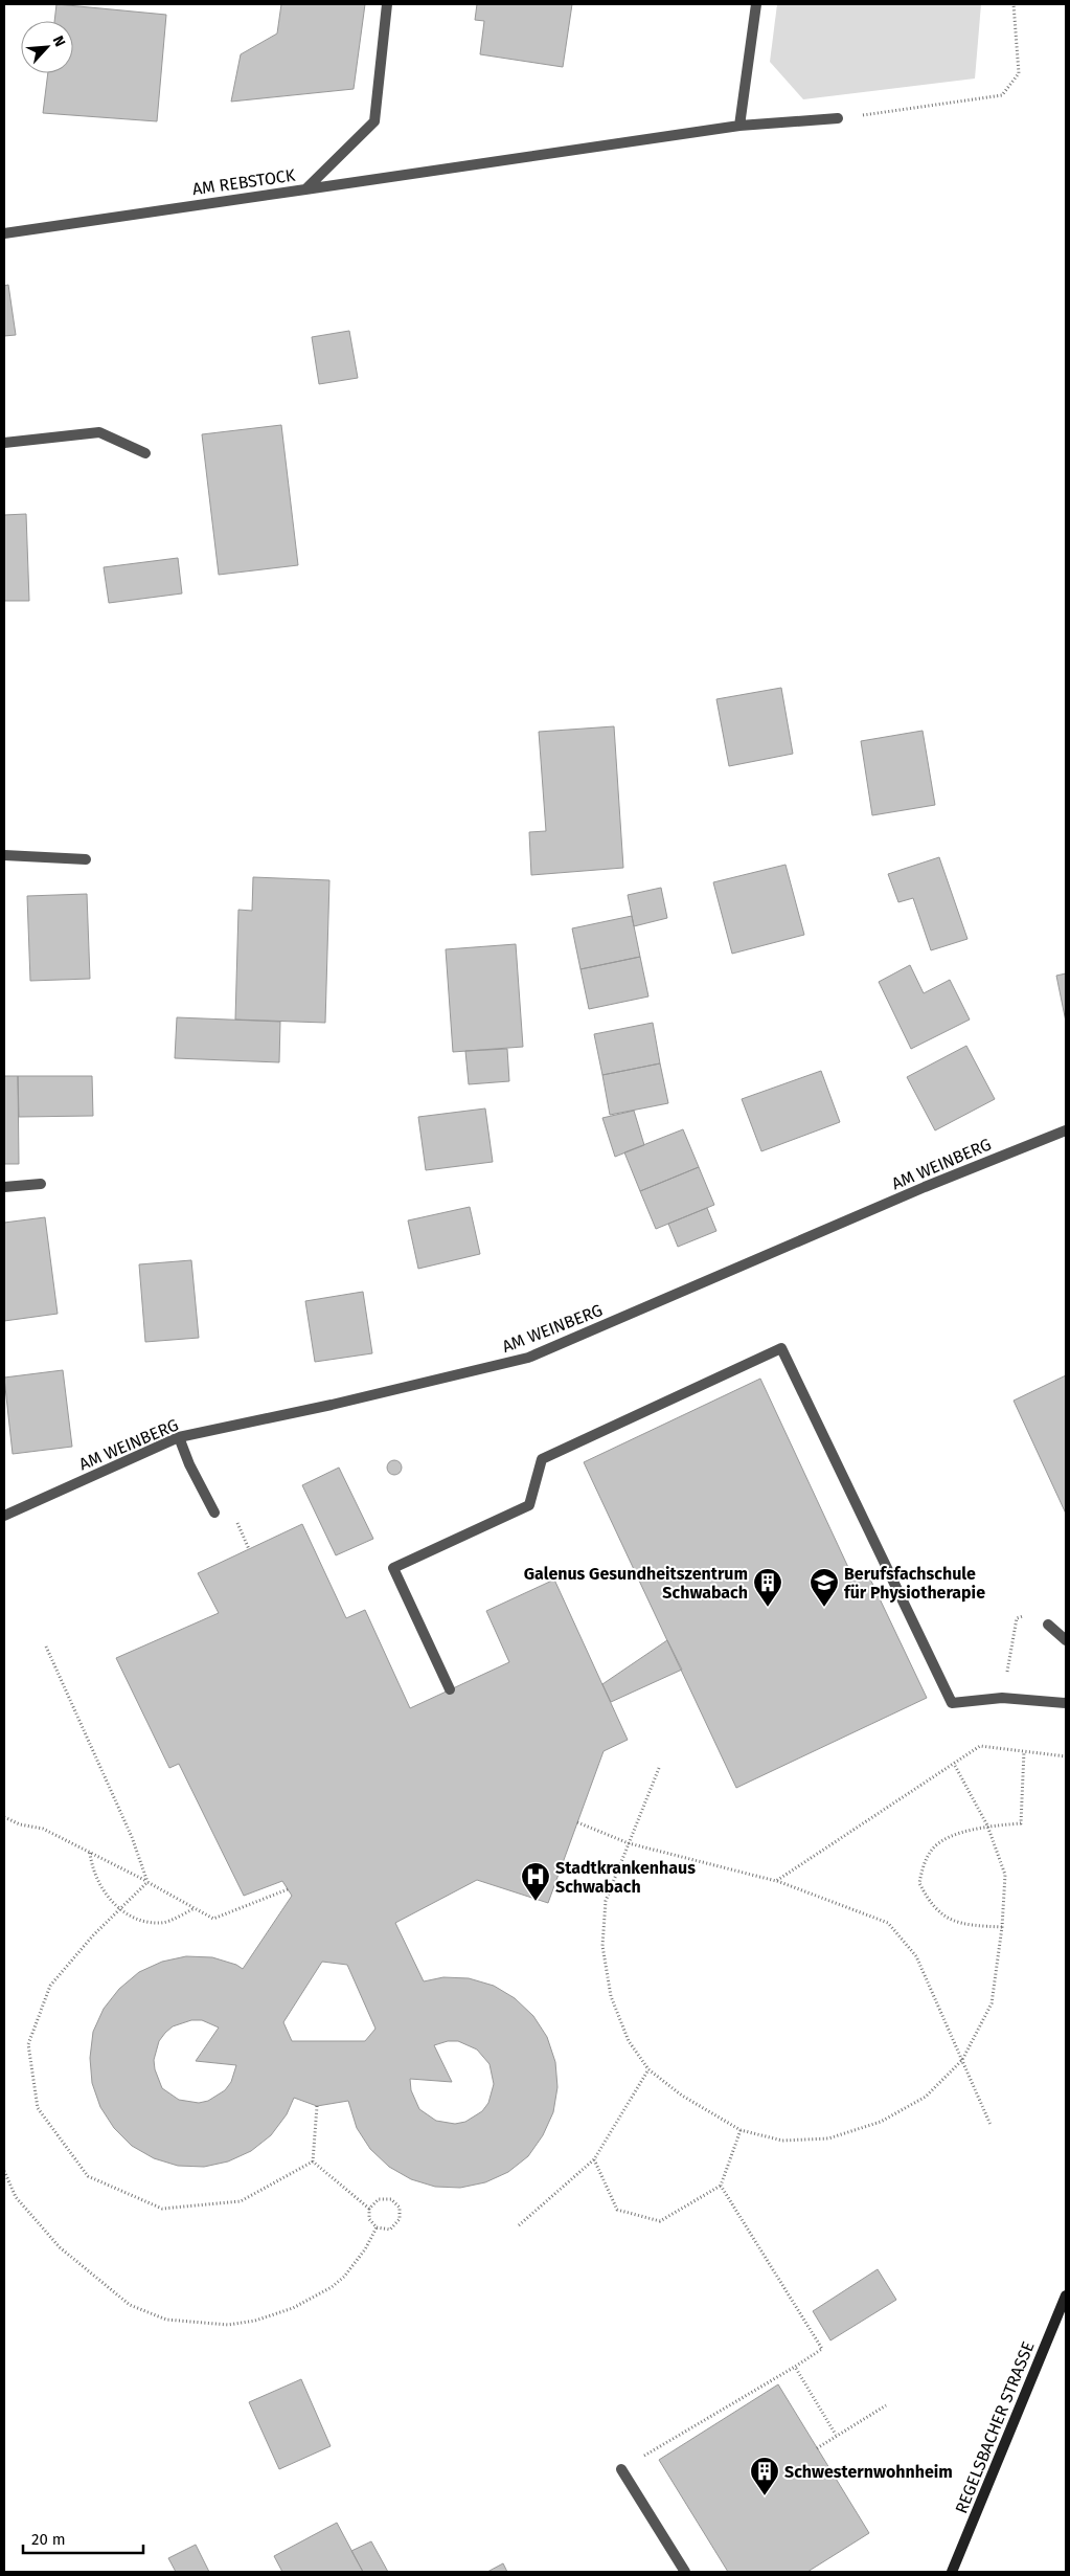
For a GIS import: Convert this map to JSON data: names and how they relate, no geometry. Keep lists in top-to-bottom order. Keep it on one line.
{"streets":{"main road":["REGELSBACHER STRASSE"],"street":["AM REBSTOCK","AM WEINBERG"]},"places":{"building":["Galenus Gesundheitszentrum Schwabach","Schwesternwohnheim"],"school or university":["Berufsfachschule für Physiotherapie"],"hospital":["Stadtkrankenhaus Schwabach"]},"scale_bar":"20 m","north":"top right"}
